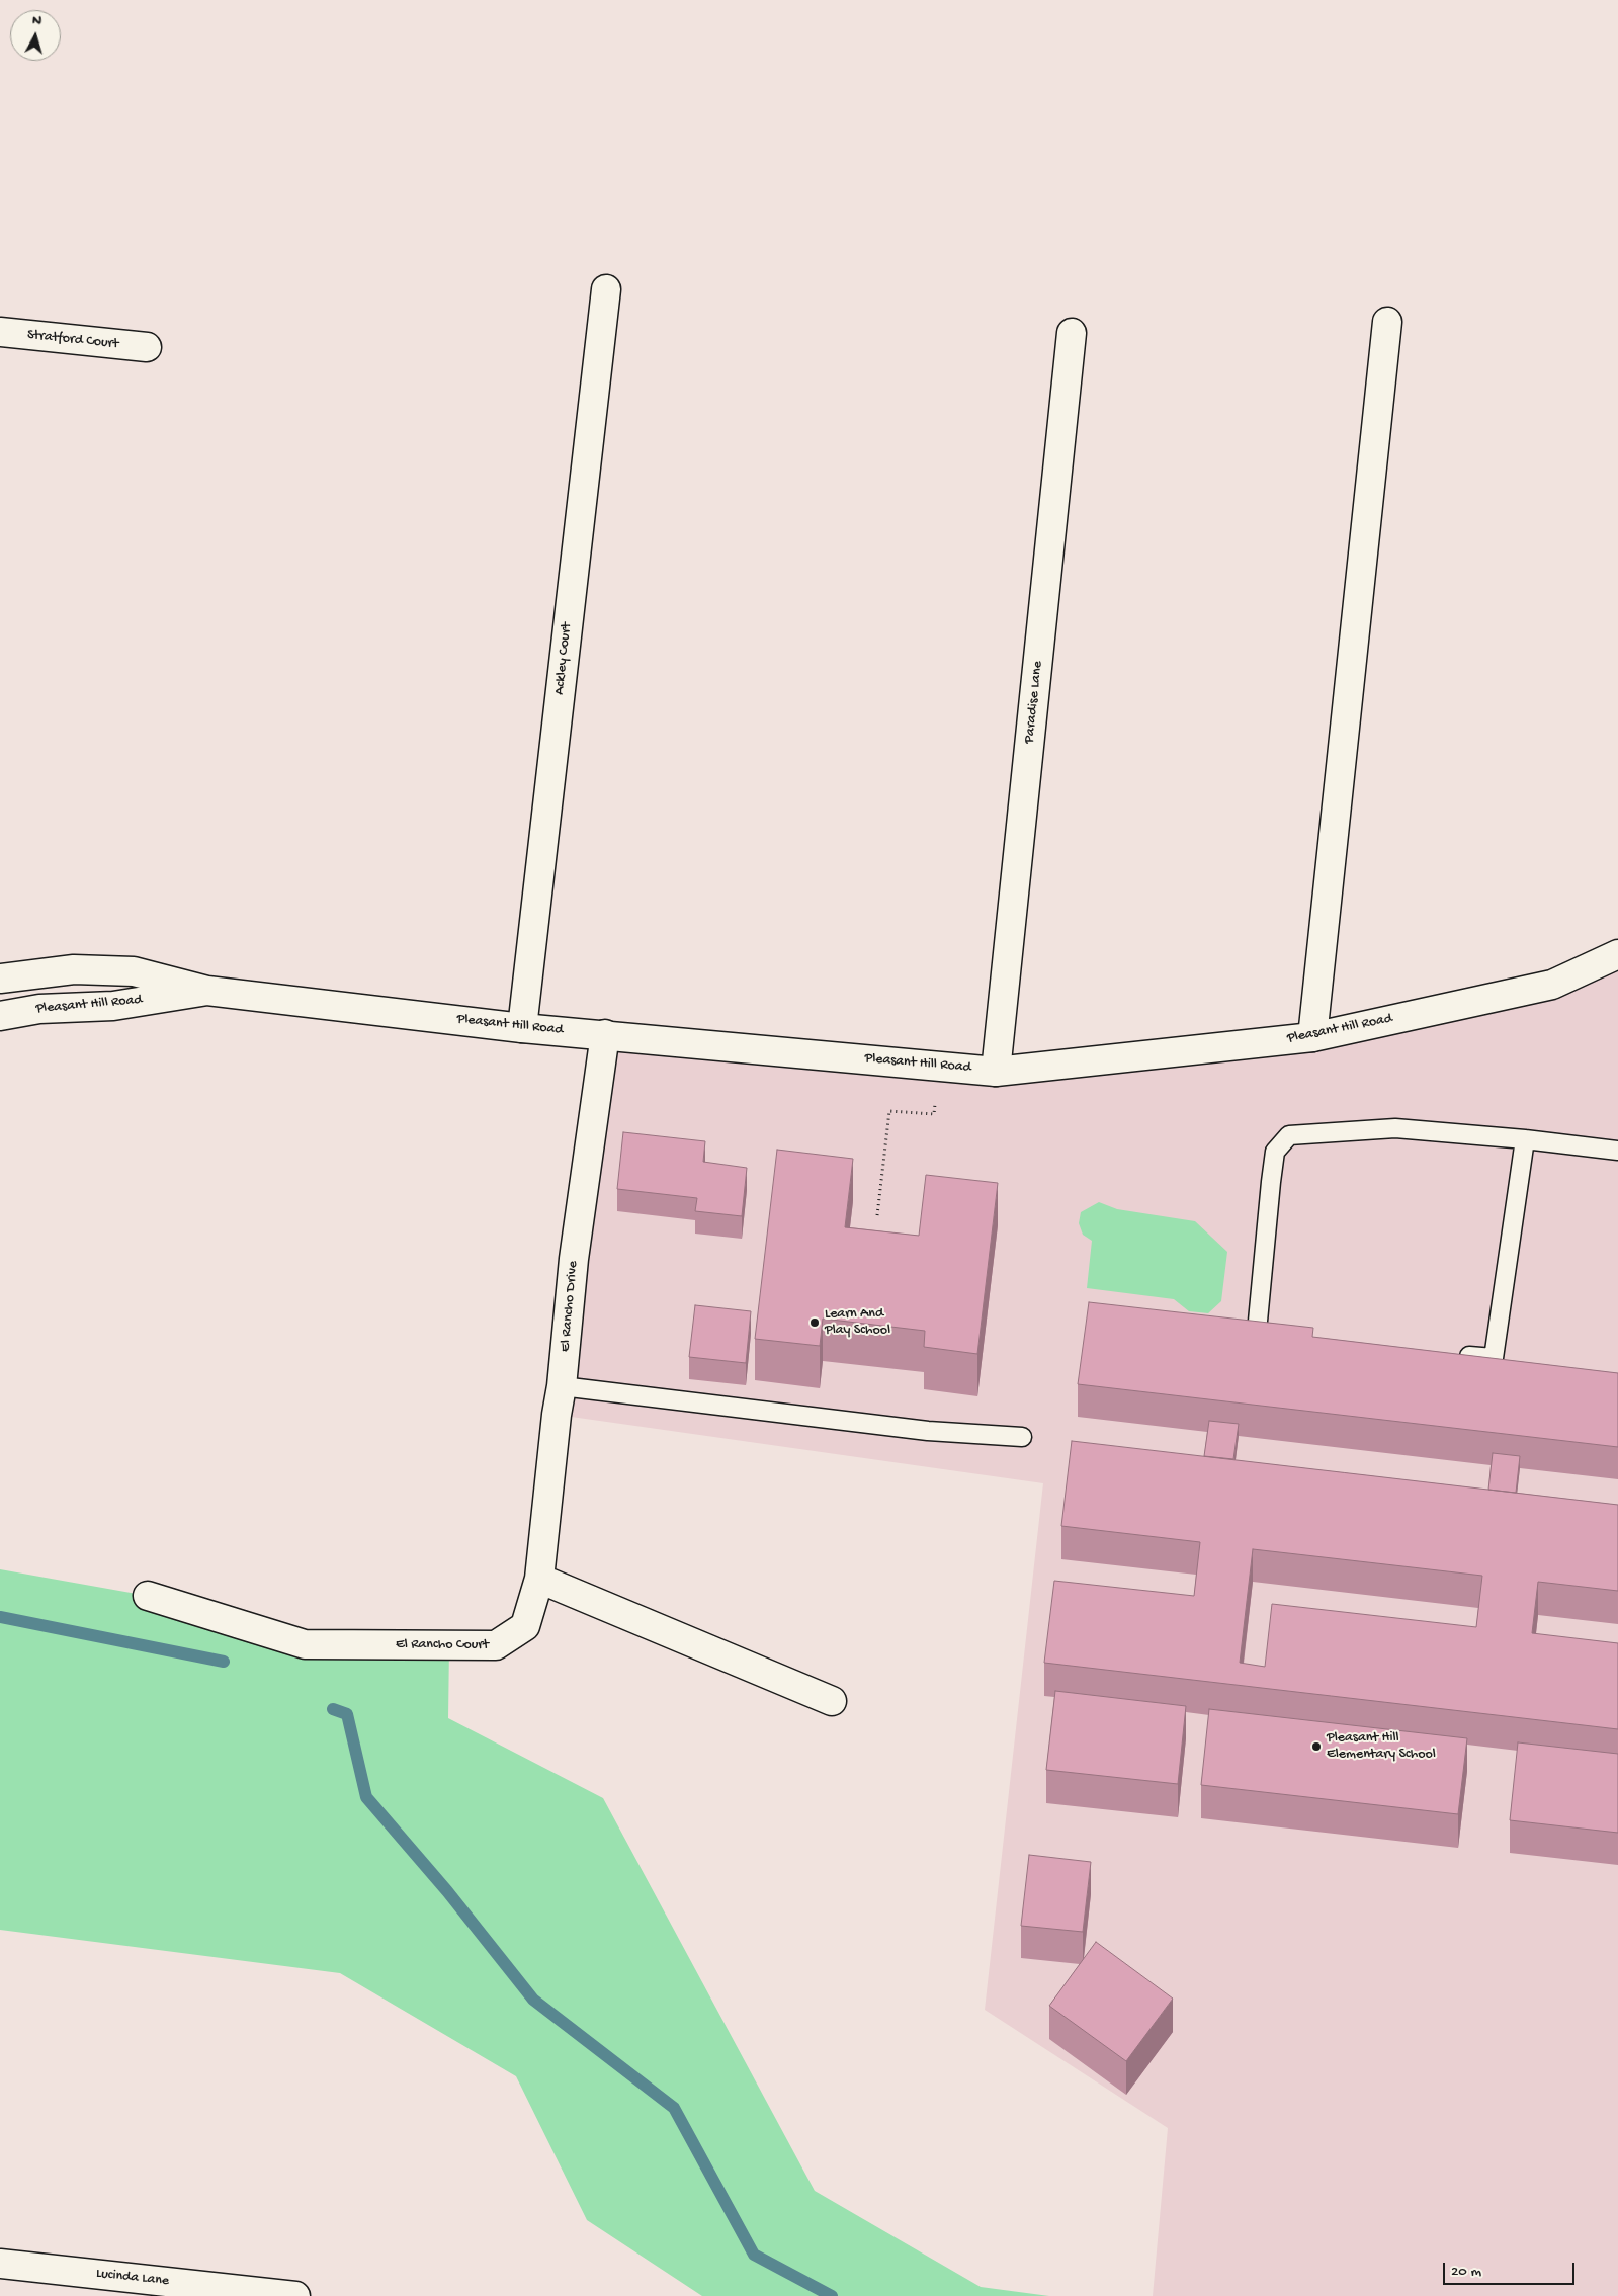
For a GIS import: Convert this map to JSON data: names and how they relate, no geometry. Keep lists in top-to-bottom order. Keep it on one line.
{"streets":{"street":["Stratford Court","Ackley Court","Paradise Lane","Pleasant Hill Road","El Rancho Drive","El Rancho Court","Lucinda Lane"]},"crossings":[["Ackley Court","Pleasant Hill Road"],["Paradise Lane","Pleasant Hill Road"],["Pleasant Hill Road","El Rancho Drive"],["El Rancho Drive","El Rancho Court"]],"places":["Learn And Play School","Pleasant Hill Elementary School"],"scale_bar":"20 m","north":"top"}
